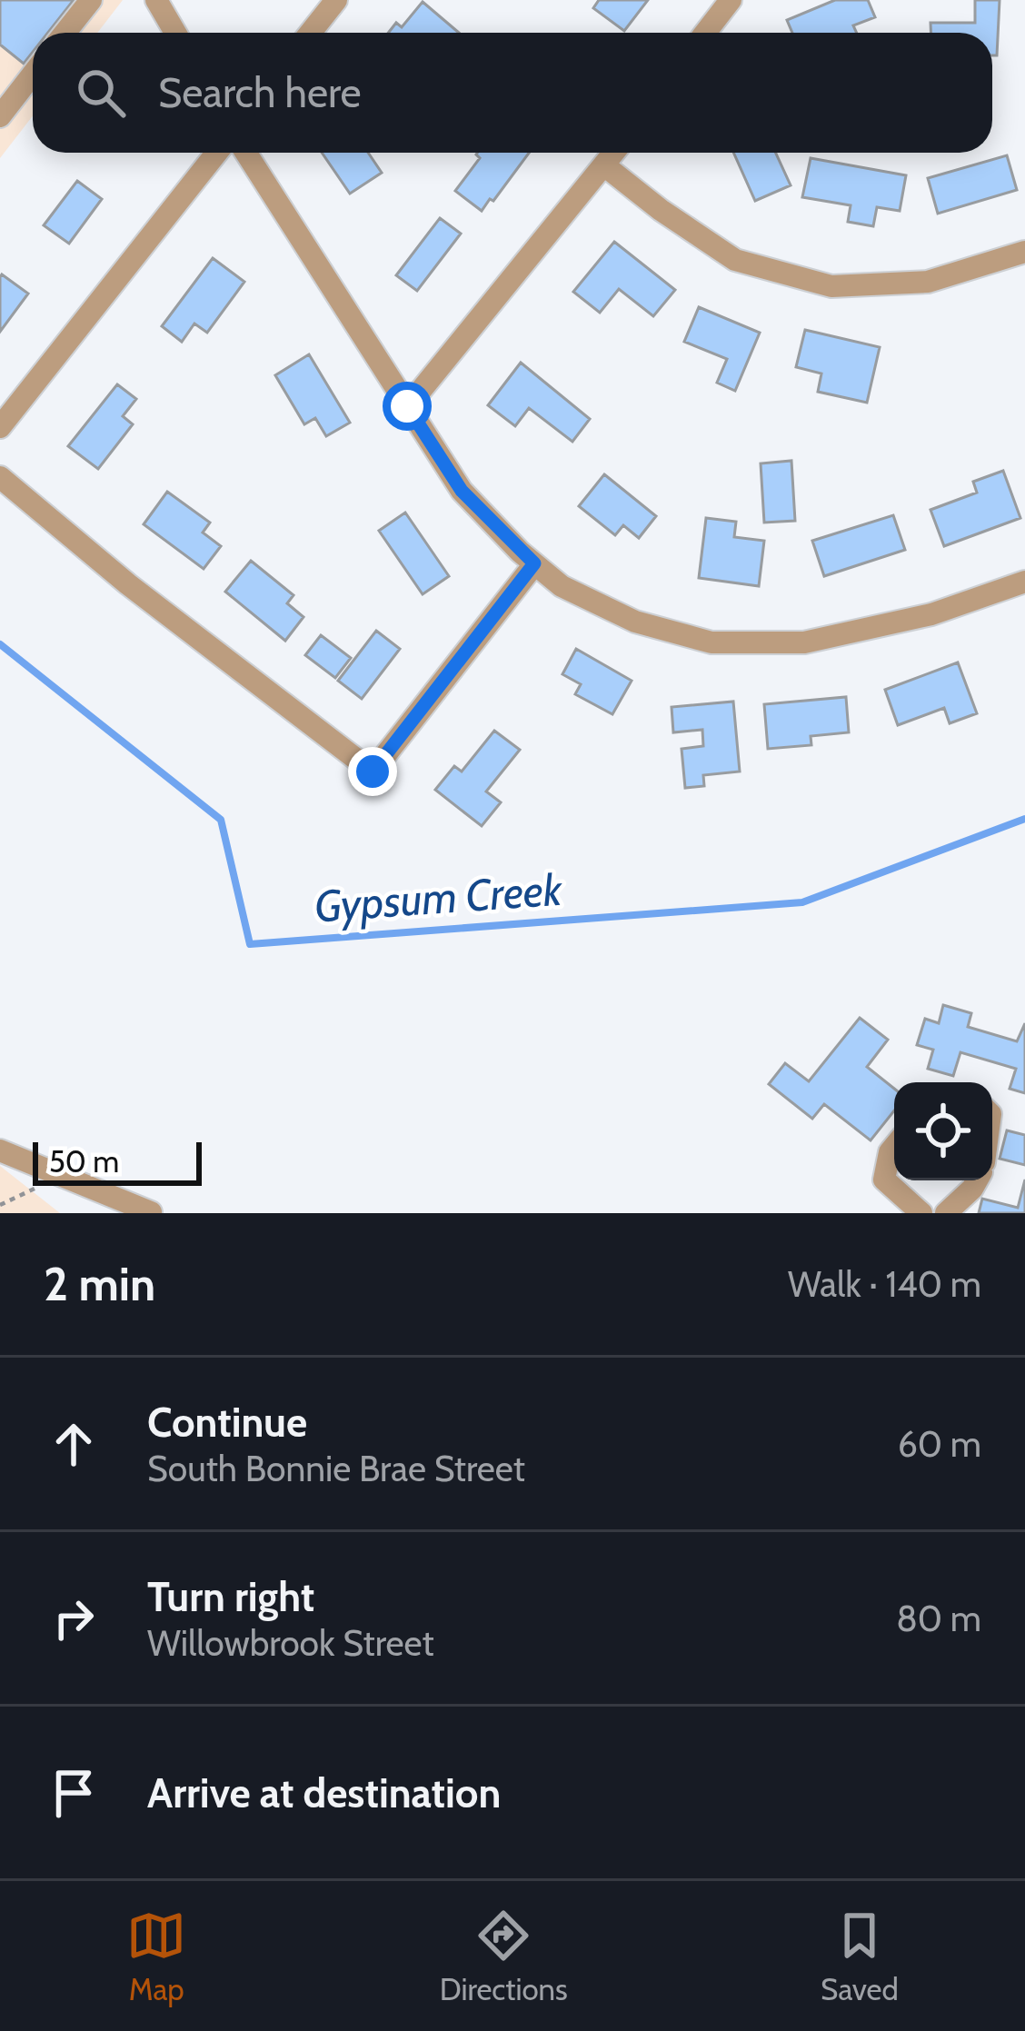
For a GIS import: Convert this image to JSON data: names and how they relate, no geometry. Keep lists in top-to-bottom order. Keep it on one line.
{"water":["Gypsum Creek"],"scale_bar":"50 m","page":{"search":"Search here","scale":"50 m","heading":["2 min","Walk · 140 m"],"list":[["Continue","South Bonnie Brae Street","60 m"],["Turn right","Willowbrook Street","80 m"],"Arrive at destination"],"nav":["Map","Directions","Saved"]}}
